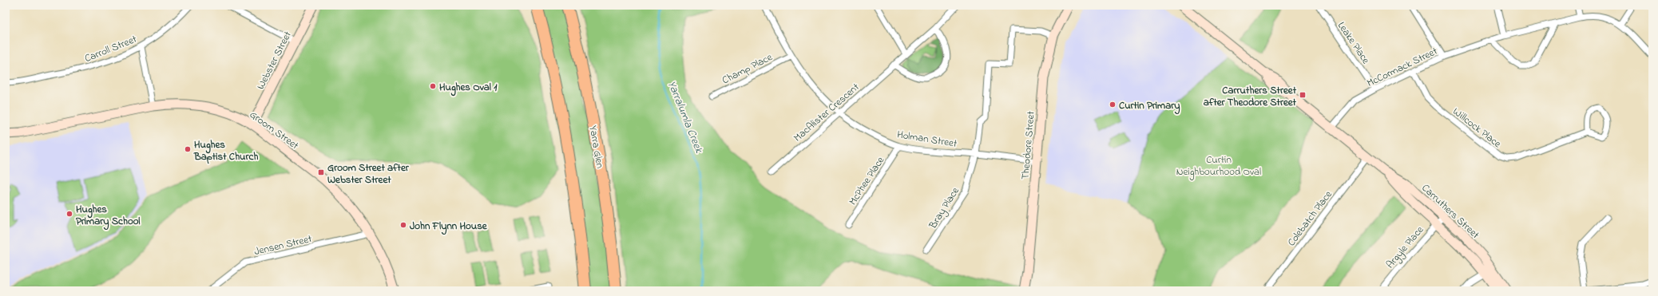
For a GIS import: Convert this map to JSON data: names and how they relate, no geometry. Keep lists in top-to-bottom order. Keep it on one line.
{"streets":{"highway":["Yarra Glen"],"main road":["Webster Street","Groom Street","Theodore Street","Carruthers Street"],"street":["Leake Place","Carroll Street","McCormack Street","Champ Place","MacAlister Crescent","Willcock Place","Holman Street","McPhee Place","Bray Place","Colebatch Place","Jensen Street","Argyle Place"]},"crossings":[["Leake Place","McCormack Street"],["Webster Street","Groom Street"],["McCormack Street","Willcock Place"],["McCormack Street","Carruthers Street"],["Champ Place","Holman Street"],["MacAlister Crescent","Holman Street"],["Groom Street","Jensen Street"],["Holman Street","Theodore Street"],["Holman Street","McPhee Place"],["Holman Street","Bray Place"],["Theodore Street","Bray Place"],["Carruthers Street","Colebatch Place"],["Carruthers Street","Argyle Place"]],"water":["Yarralumla Creek"],"parks":["Curtin Neighbourhood Oval"],"places":{"other":["Hughes Oval 1","Curtin Primary","Hughes Baptist Church","Hughes Primary School","John Flynn House"],"transit":["Carruthers Street after Theodore Street","Groom Street after Webster Street"]}}
